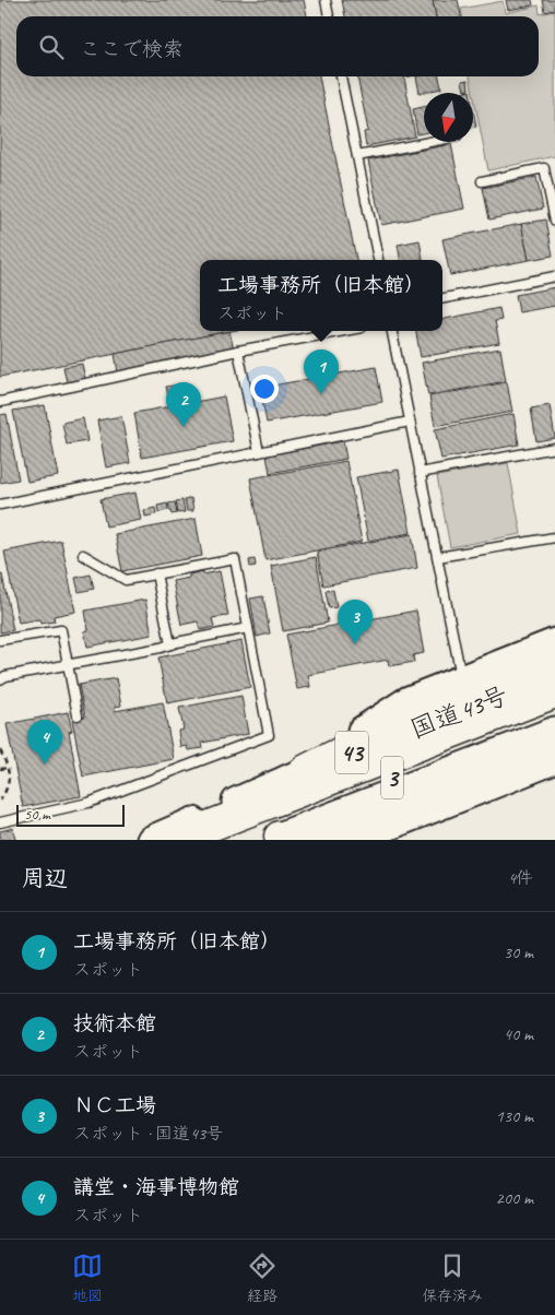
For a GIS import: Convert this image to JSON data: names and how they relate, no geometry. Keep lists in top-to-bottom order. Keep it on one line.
{"streets":{"highway":["国道43号","43","3"]},"scale_bar":"50 m","north":"bottom","page":{"search":"ここで検索","popup":["工場事務所（旧本館）","スポット"],"pins":["1","2","3","4"],"scale":"50 m","heading":["周辺","4件"],"list":[{"mark":"1","name":"工場事務所（旧本館）","note":"スポット","value":"30 m"},{"mark":"2","name":"技術本館","note":"スポット","value":"40 m"},{"mark":"3","name":"ＮＣ工場","note":"スポット · 国道43号","value":"130 m"},{"mark":"4","name":"講堂・海事博物館","note":"スポット","value":"200 m"}],"nav":["地図","経路","保存済み"]}}
